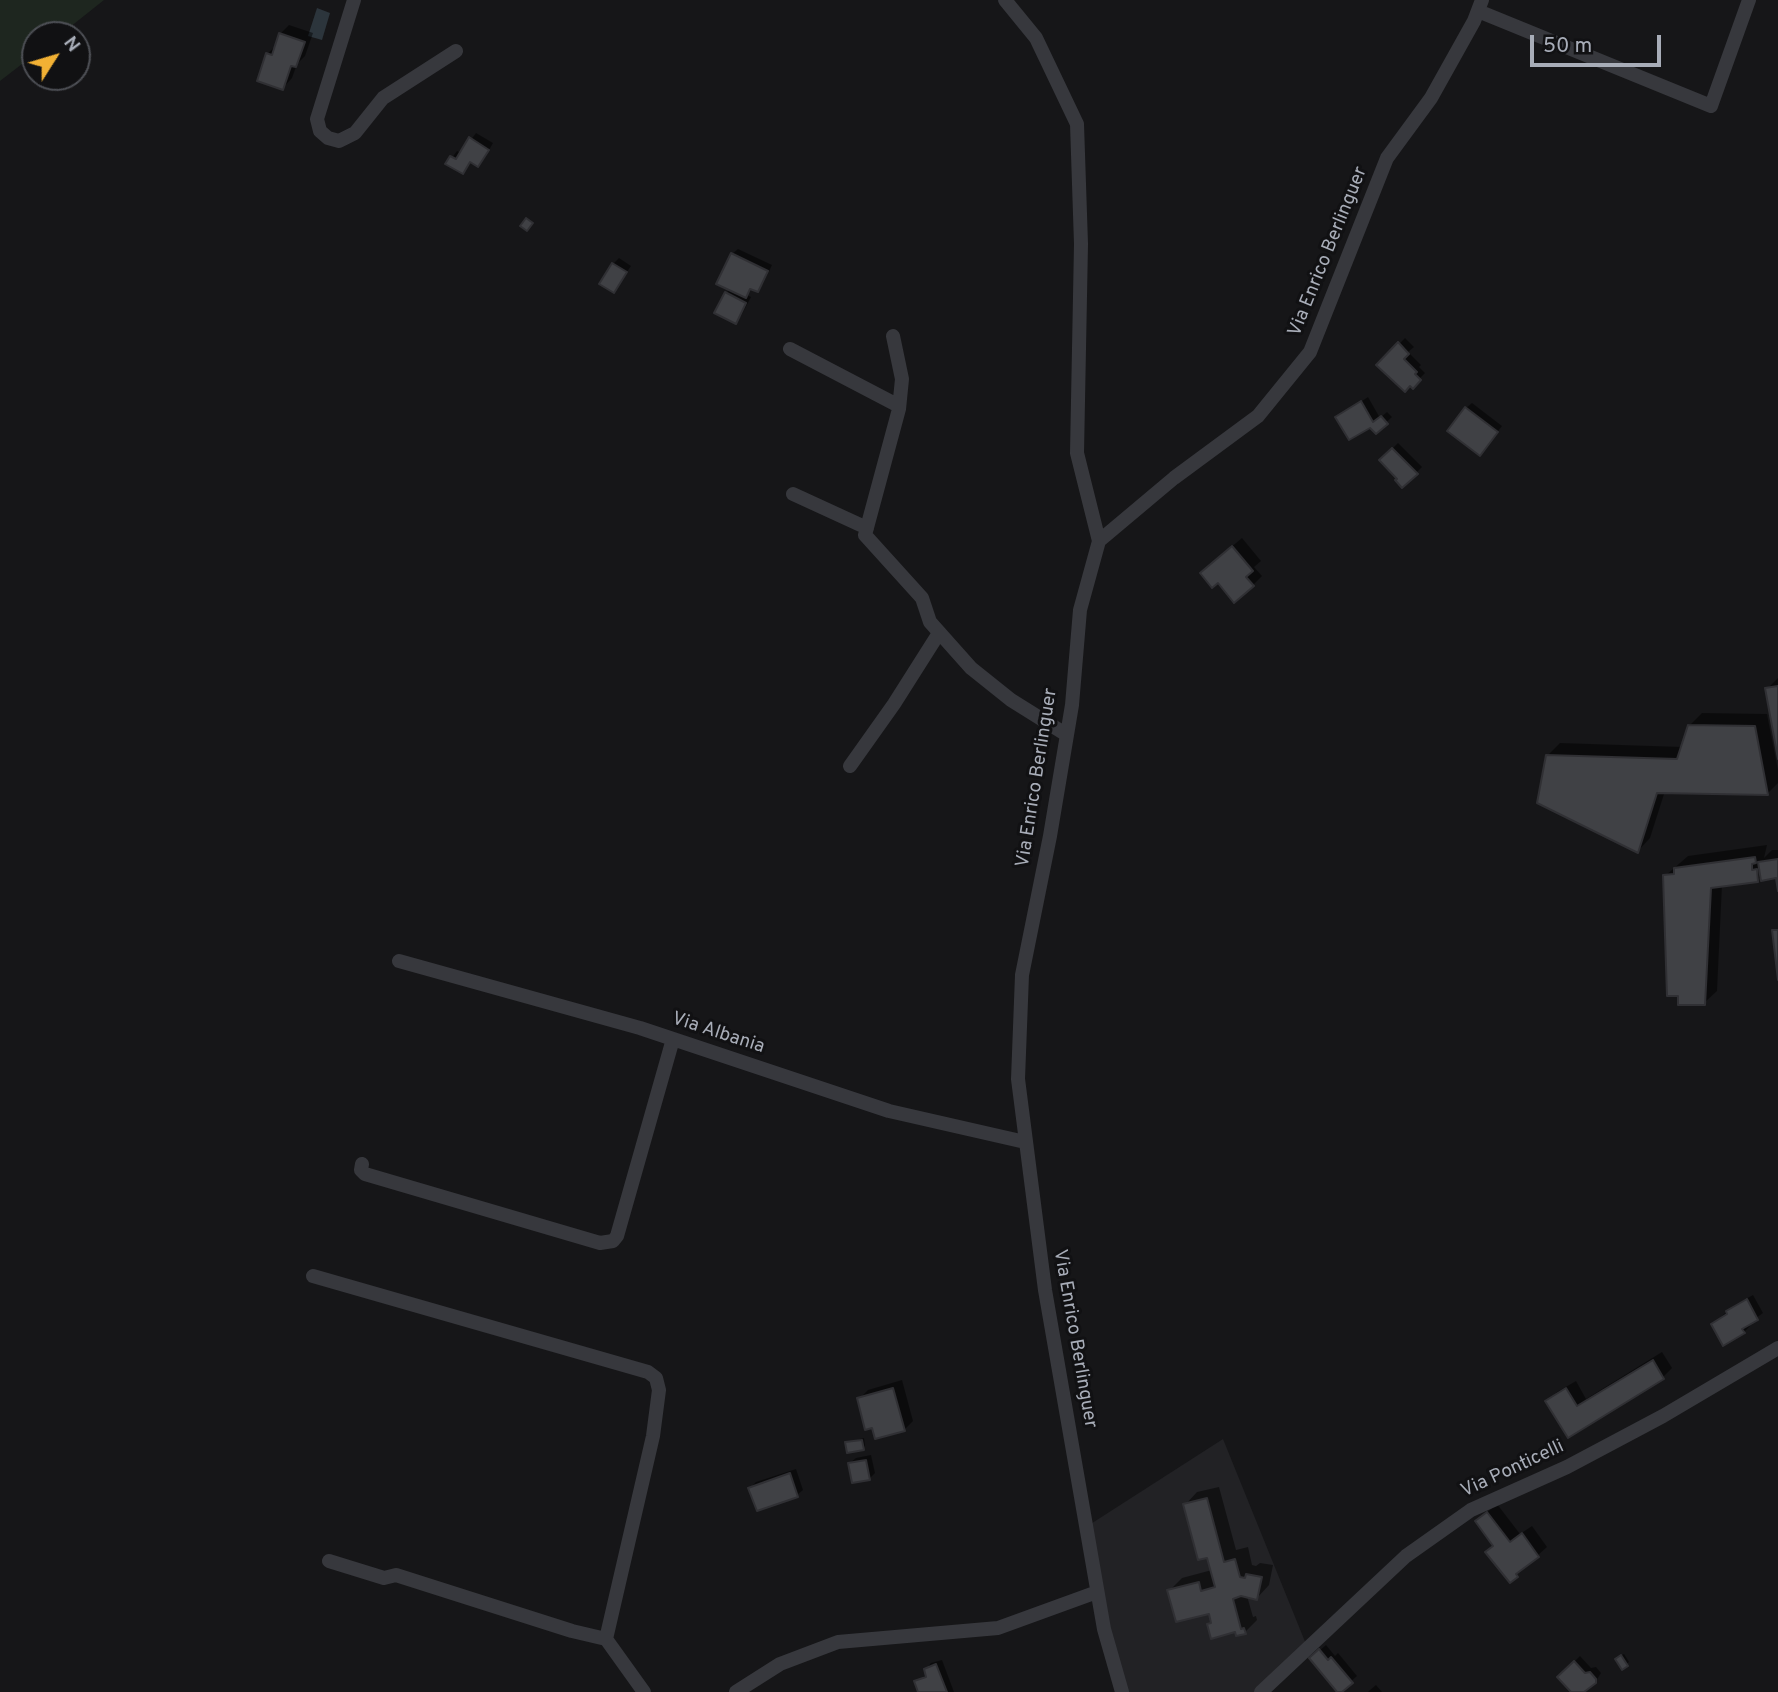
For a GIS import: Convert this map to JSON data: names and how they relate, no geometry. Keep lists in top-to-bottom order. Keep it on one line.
{"streets":{"street":["Via Enrico Berlinguer","Via Albania","Via Ponticelli"]},"crossings":[["Via Enrico Berlinguer","Via Albania"]],"scale_bar":"50 m","north":"top right"}
